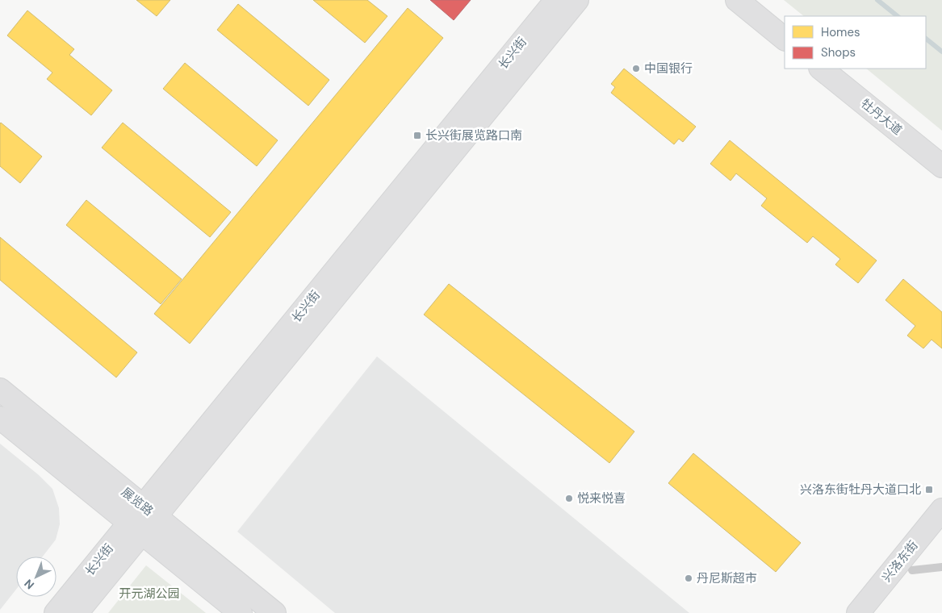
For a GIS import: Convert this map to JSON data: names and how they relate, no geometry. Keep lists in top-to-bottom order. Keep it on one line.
{"streets":{"main road":["长兴街","牡丹大道","展览路","兴洛东街"]},"crossings":[["长兴街","展览路"]],"parks":["开元湖公园"],"places":{"other":["中国银行","悦来悦喜","丹尼斯超市"],"transit":["长兴街展览路口南","兴洛东街牡丹大道口北"]},"legend":["Homes","Shops"],"north":"bottom left"}
